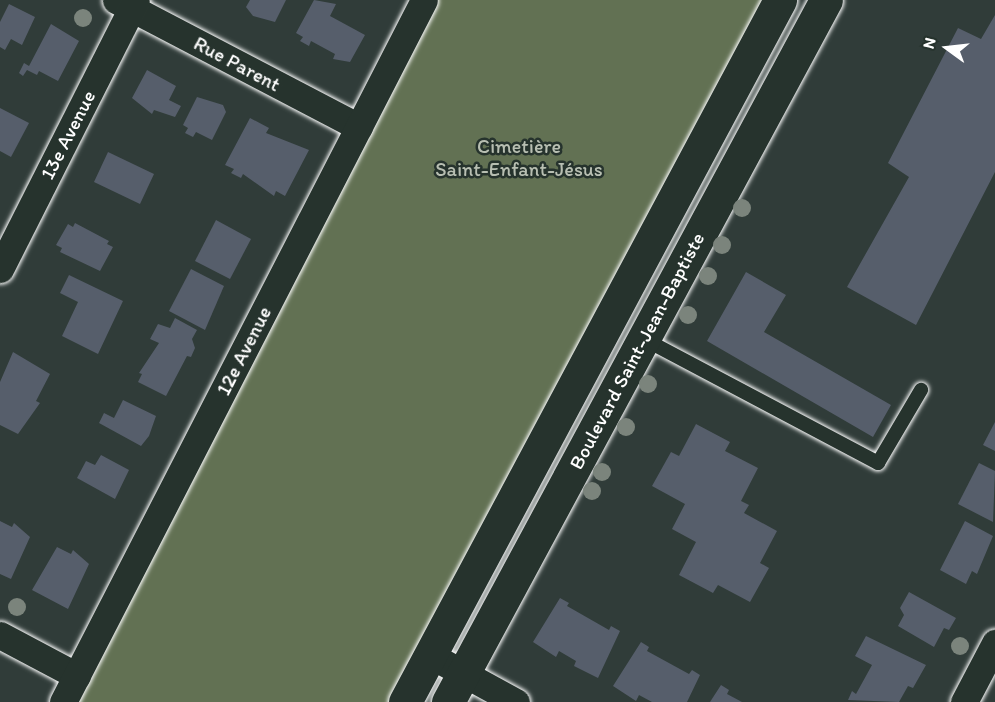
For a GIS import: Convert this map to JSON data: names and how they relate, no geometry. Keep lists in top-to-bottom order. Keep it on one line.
{"streets":{"main road":["Boulevard Saint-Jean-Baptiste"],"street":["Rue Parent","13e Avenue","12e Avenue"]},"crossings":[["Rue Parent","13e Avenue"],["Rue Parent","12e Avenue"]],"parks":["Cimetière Saint-Enfant-Jésus"],"north":"left"}
